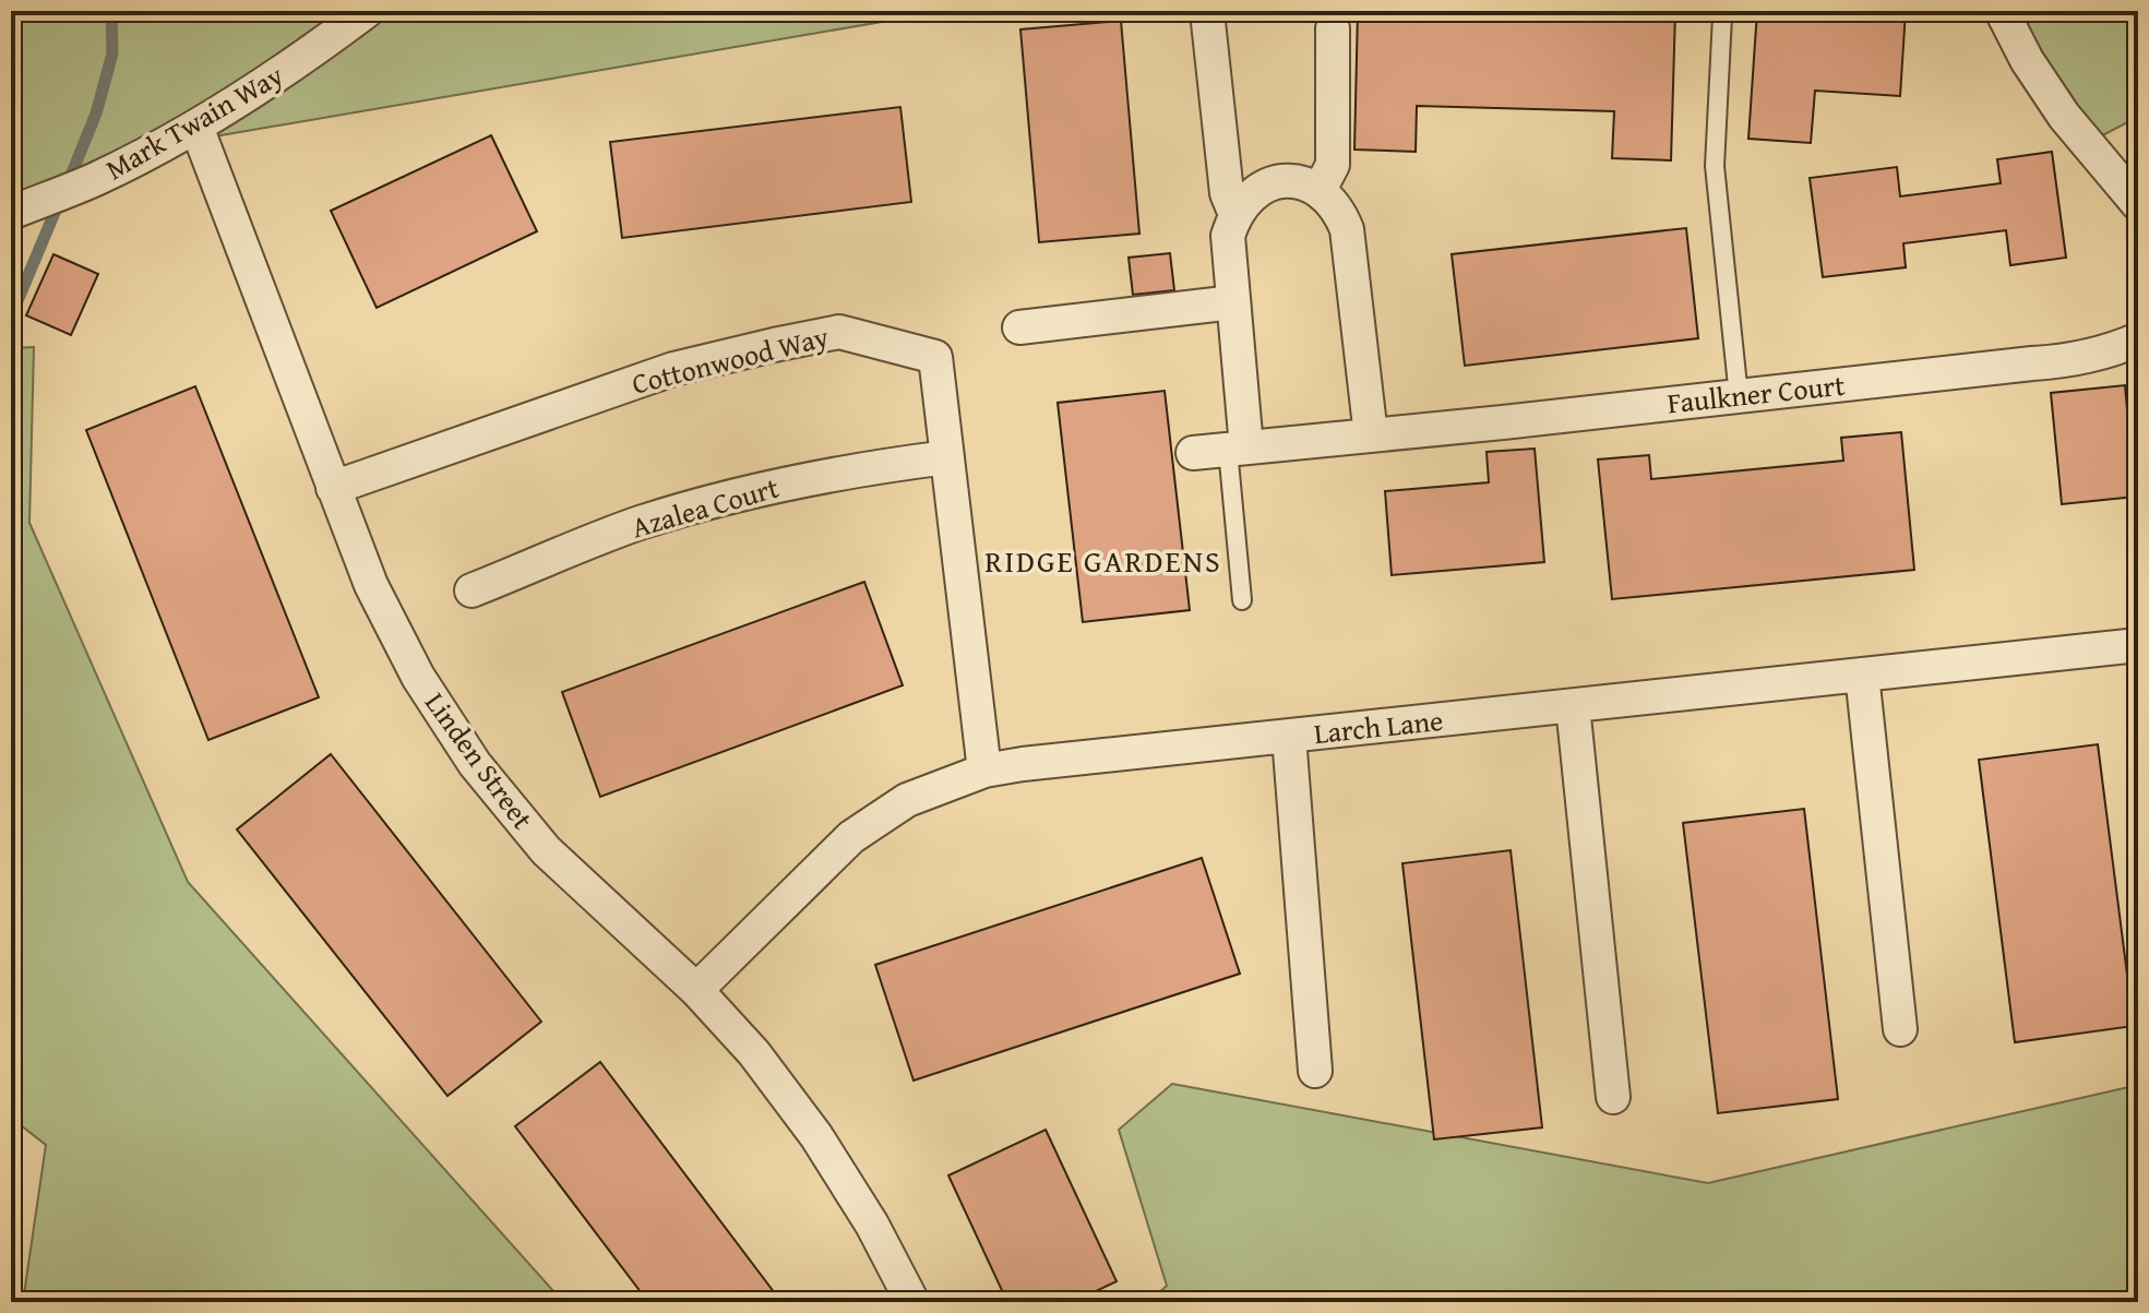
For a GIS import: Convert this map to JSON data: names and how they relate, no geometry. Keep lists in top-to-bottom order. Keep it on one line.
{"streets":{"street":["Mark Twain Way","Cottonwood Way","Faulkner Court","Azalea Court","Larch Lane","Linden Street"]},"crossings":[["Mark Twain Way","Linden Street"],["Cottonwood Way","Azalea Court"],["Cottonwood Way","Larch Lane"],["Cottonwood Way","Linden Street"],["Larch Lane","Linden Street"]],"districts":["RIDGE GARDENS"]}
